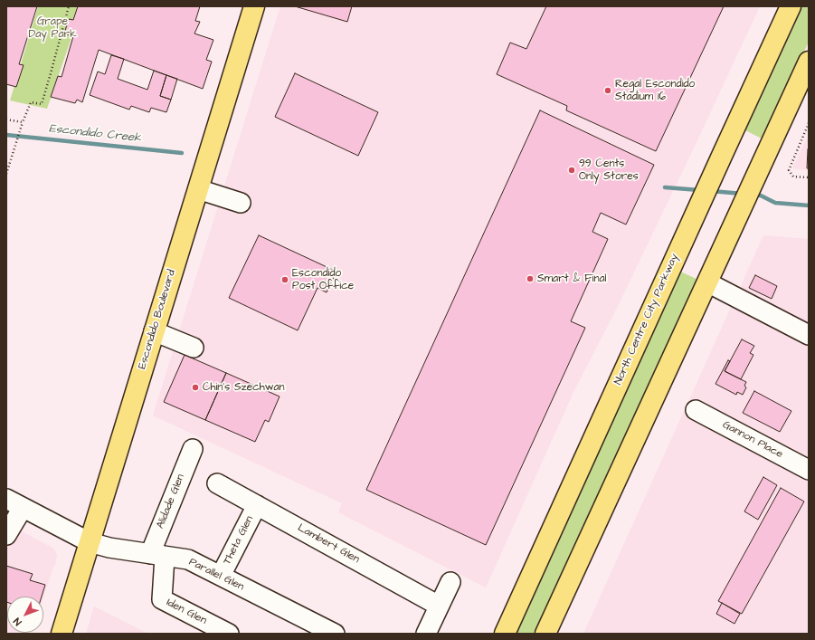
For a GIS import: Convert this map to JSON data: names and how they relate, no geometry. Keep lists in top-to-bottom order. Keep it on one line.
{"streets":{"main road":["Escondido Boulevard","North Centre City Parkway"],"street":["Gannon Place","Alidade Glen","Theta Glen","Lambert Glen","Parallel Glen","Iden Glen"]},"crossings":[["Escondido Boulevard","Parallel Glen"],["Alidade Glen","Parallel Glen"],["Alidade Glen","Iden Glen"],["Theta Glen","Lambert Glen"],["Theta Glen","Parallel Glen"],["Parallel Glen","Iden Glen"]],"water":["Escondido Creek"],"parks":["Grape Day Park"],"places":["Regal Escondido Stadium 16","99 Cents Only Stores","Smart & Final","Escondido Post Office","Chin's Szechwan"],"north":"bottom left"}
